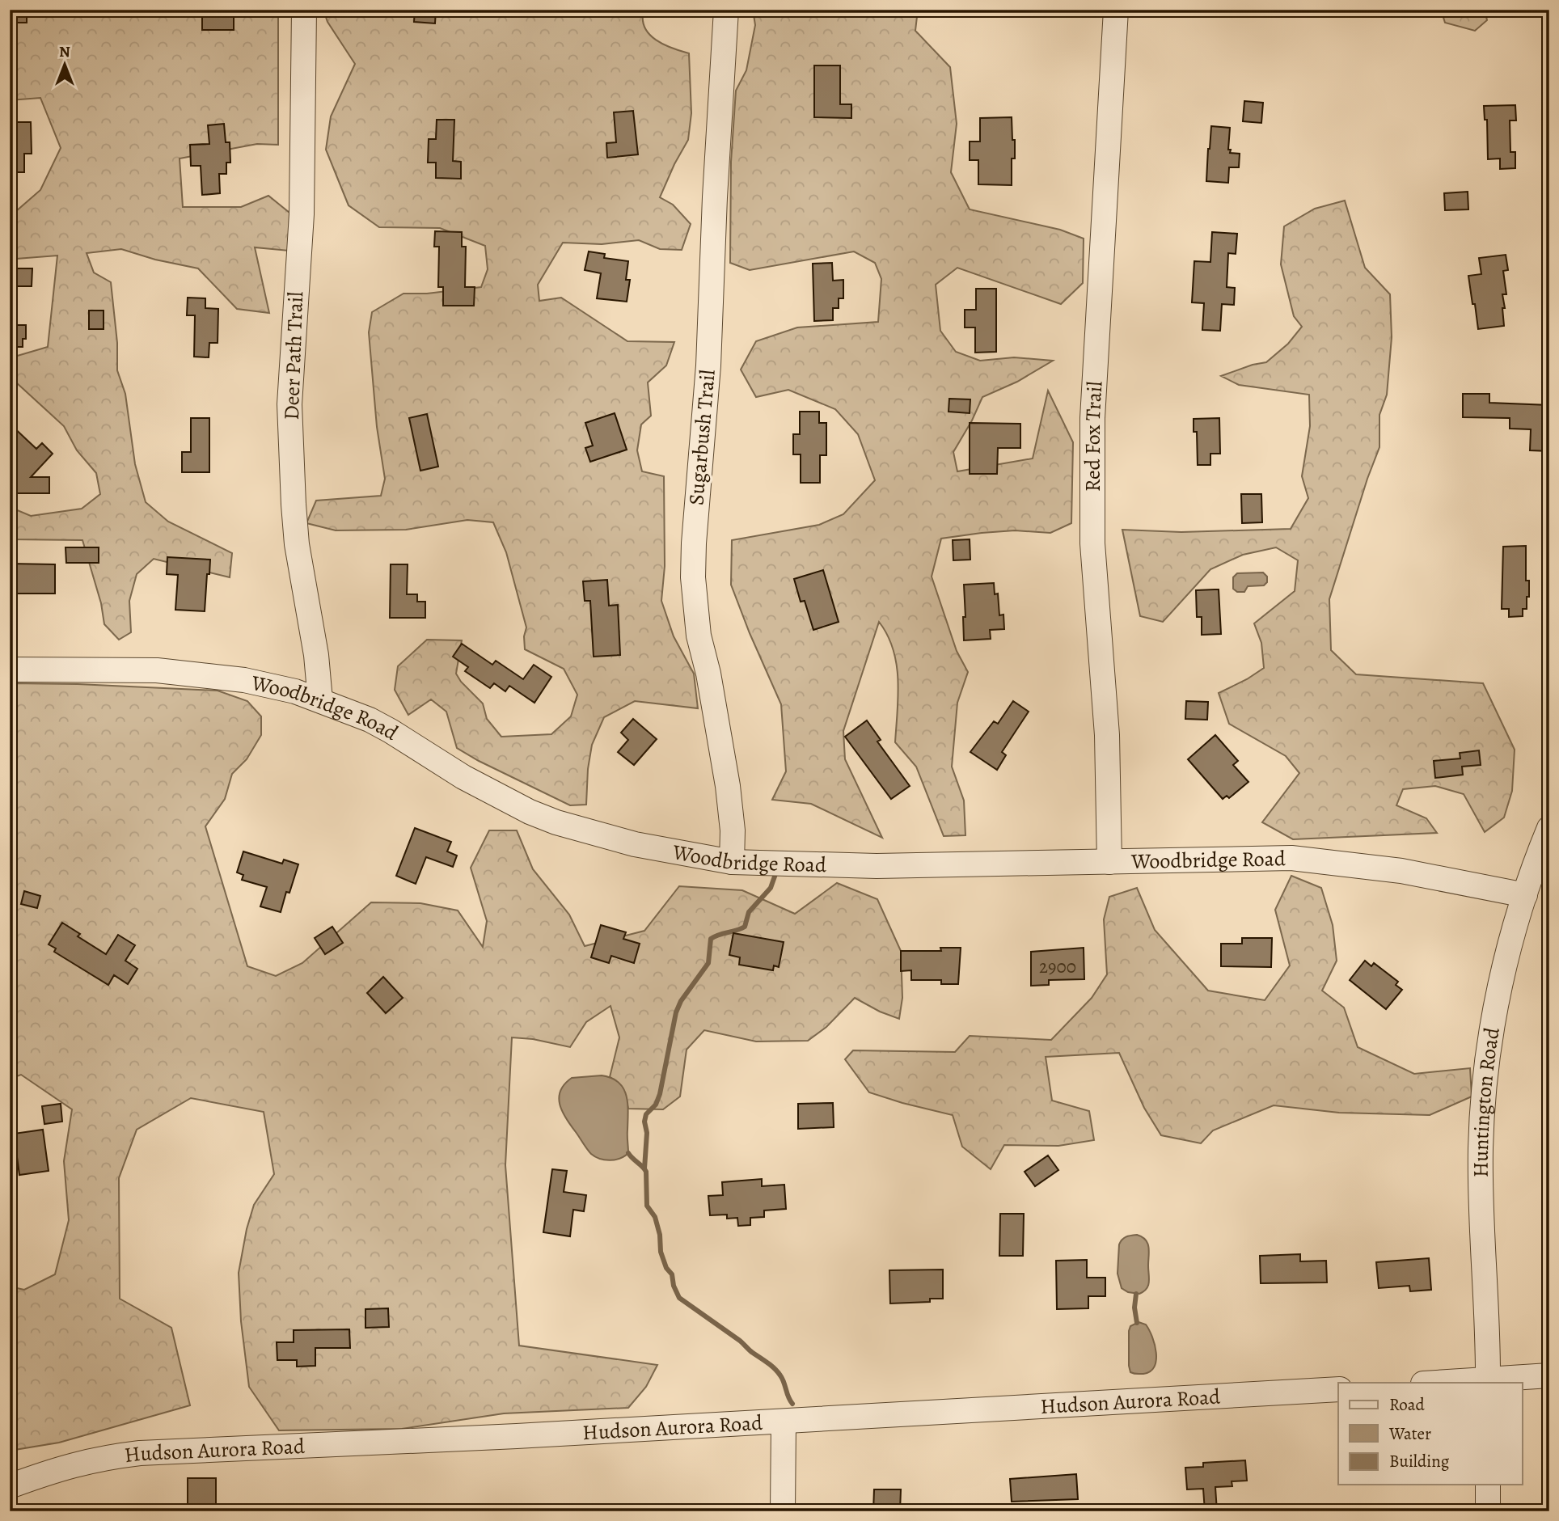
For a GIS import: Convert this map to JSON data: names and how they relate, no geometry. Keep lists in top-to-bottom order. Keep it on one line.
{"streets":{"street":["Deer Path Trail","Red Fox Trail","Sugarbush Trail","Woodbridge Road","Huntington Road","Hudson Aurora Road"]},"crossings":[["Deer Path Trail","Woodbridge Road"],["Red Fox Trail","Woodbridge Road"],["Sugarbush Trail","Woodbridge Road"],["Woodbridge Road","Huntington Road"]],"house_numbers":["2900"],"legend":["Road","Water","Building"],"north":"top"}
